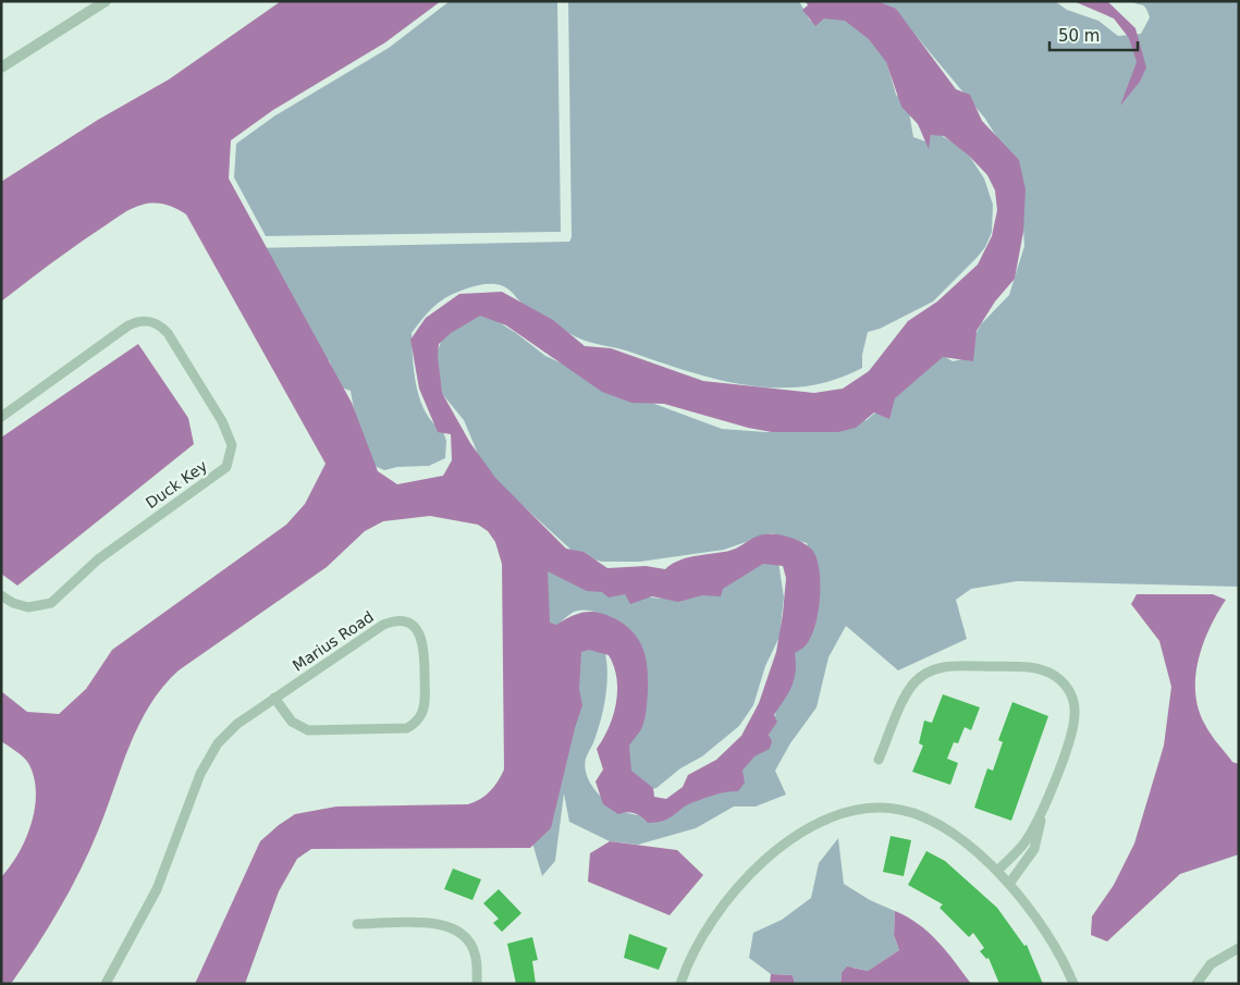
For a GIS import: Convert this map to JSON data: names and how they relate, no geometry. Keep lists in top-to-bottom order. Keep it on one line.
{"streets":{"street":["Duck Key","Marius Road"]},"scale_bar":"50 m"}
